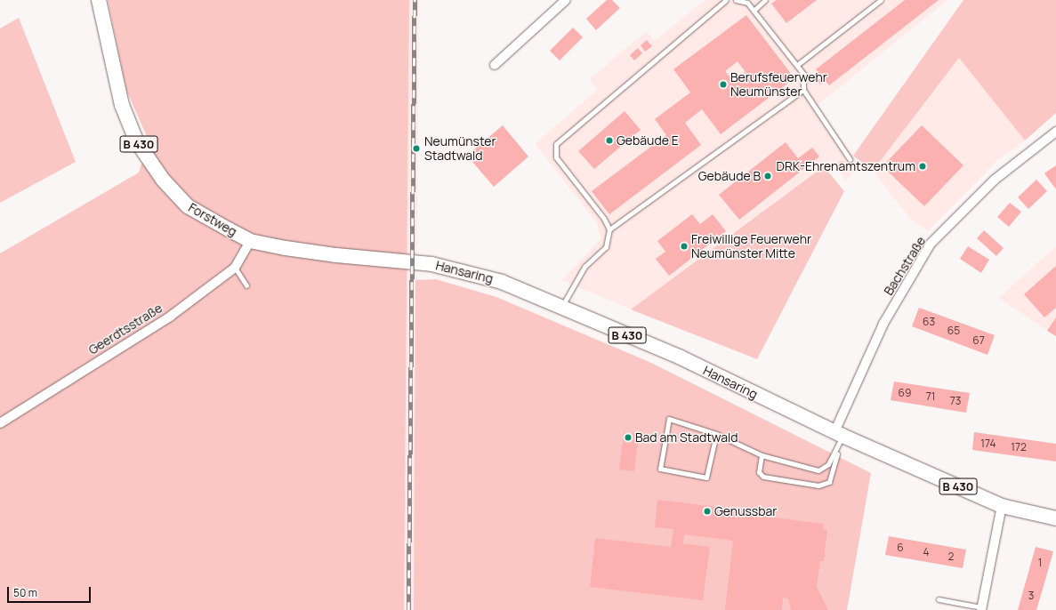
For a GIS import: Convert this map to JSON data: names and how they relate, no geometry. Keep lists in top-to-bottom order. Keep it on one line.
{"streets":{"main road":["B 430","Forstweg","Hansaring"],"street":["Bachstraße","Geerdtsstraße"]},"crossings":[["Forstweg","Hansaring"],["Forstweg","Geerdtsstraße"],["Bachstraße","Hansaring"]],"places":["Berufsfeuerwehr Neumünster","Gebäude E","Neumünster Stadtwald","DRK-Ehrenamtszentrum","Gebäude B","Freiwillige Feuerwehr Neumünster Mitte","Bad am Stadtwald","Genussbar"],"house_numbers":["63","65","67","69","71","73","174","172","6","4","2","1","3"],"scale_bar":"50 m"}
